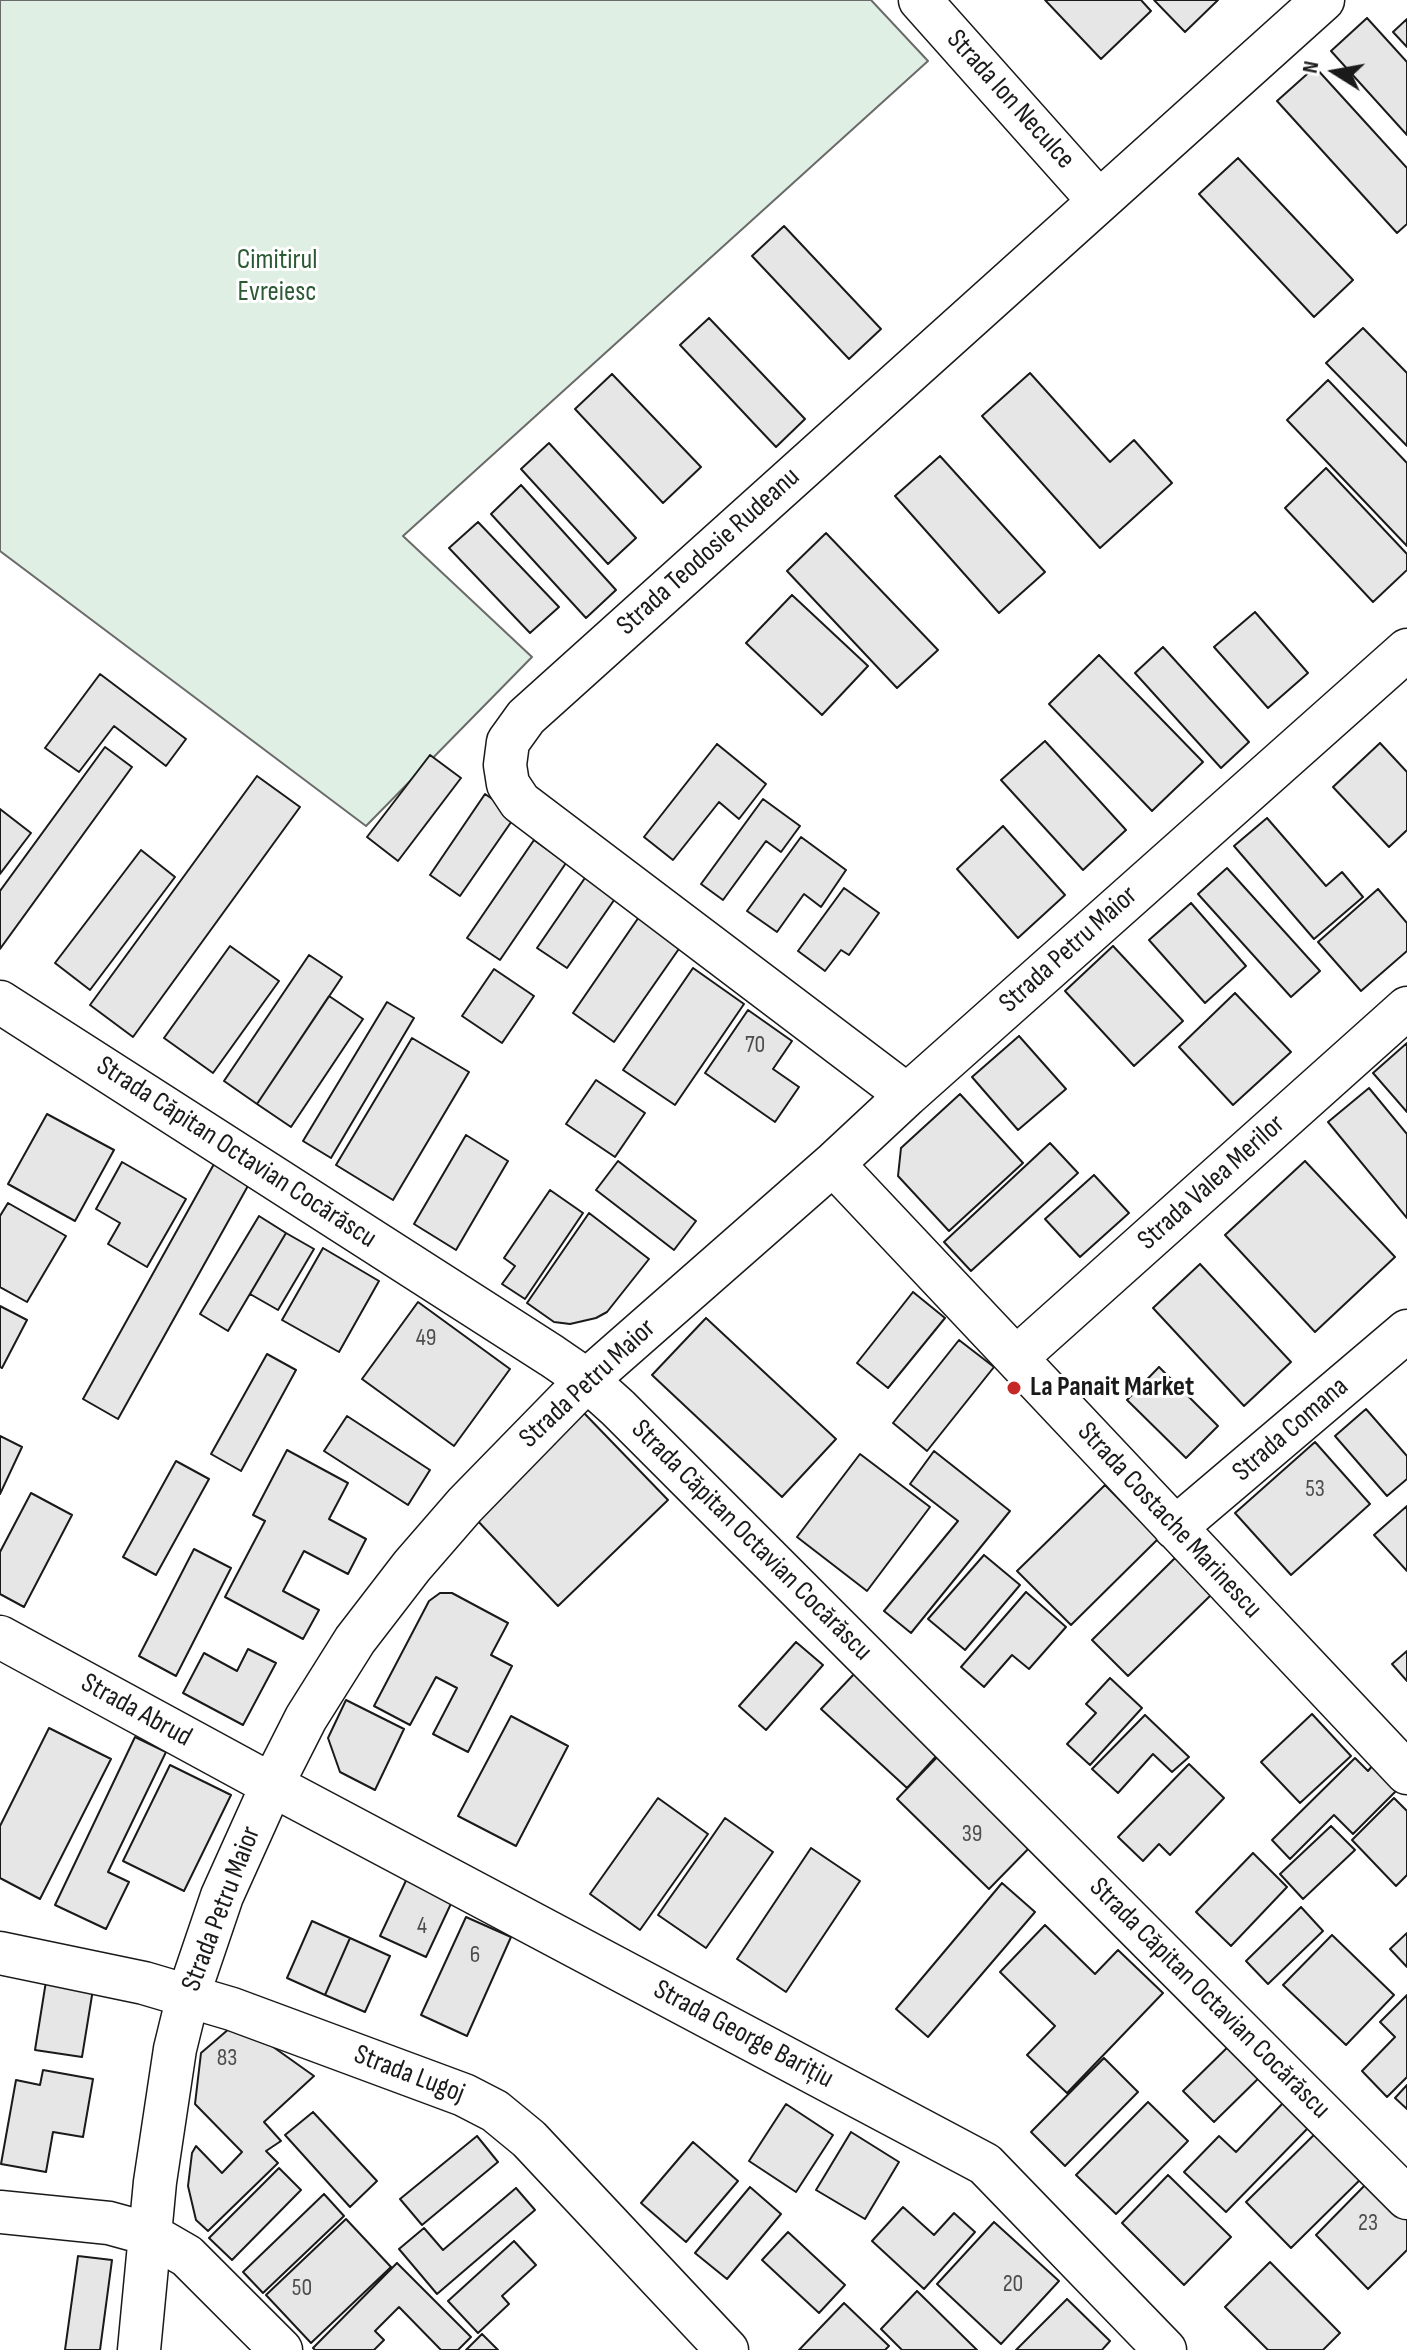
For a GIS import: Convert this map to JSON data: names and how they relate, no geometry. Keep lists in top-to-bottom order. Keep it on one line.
{"streets":{"street":["Strada Ion Neculce","Strada Teodosie Rudeanu","Strada Petru Maior","Strada Căpitan Octavian Cocărăscu","Strada Valea Merilor","Strada Comana","Strada Costache Marinescu","Strada Abrud","Strada George Barițiu","Strada Lugoj"]},"crossings":[["Strada Ion Neculce","Strada Teodosie Rudeanu"],["Strada Teodosie Rudeanu","Strada Petru Maior"],["Strada Petru Maior","Strada Căpitan Octavian Cocărăscu"],["Strada Petru Maior","Strada Costache Marinescu"],["Strada Petru Maior","Strada Abrud"],["Strada Petru Maior","Strada George Barițiu"],["Strada Petru Maior","Strada Lugoj"],["Strada Valea Merilor","Strada Costache Marinescu"],["Strada Comana","Strada Costache Marinescu"],["Strada Abrud","Strada George Barițiu"]],"parks":["Cimitirul Evreiesc"],"places":["La Panait Market"],"house_numbers":["70","49","53","39","4","6","83","23","20","50"],"north":"left"}
